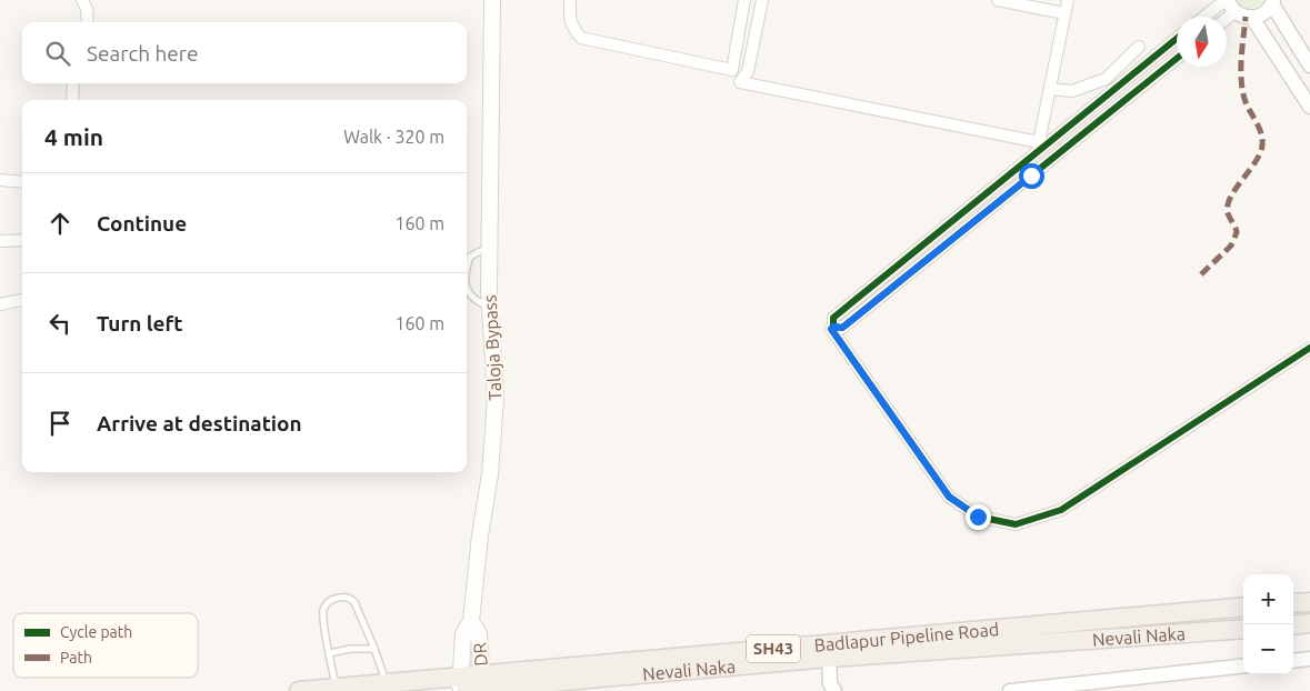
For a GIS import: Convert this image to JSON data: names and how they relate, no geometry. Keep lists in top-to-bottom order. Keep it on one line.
{"streets":{"main road":["Taloja Bypass","Badlapur Pipeline Road","Nevali Naka","SH43","DR"]},"crossings":[["Taloja Bypass","Nevali Naka"],["Taloja Bypass","SH43"],["Taloja Bypass","DR"],["Badlapur Pipeline Road","Nevali Naka"],["Nevali Naka","SH43"],["Nevali Naka","DR"],["SH43","DR"]],"legend":["Cycle path","Path"],"north":"bottom","page":{"search":"Search here","heading":["4 min","Walk · 320 m"],"list":[["Continue","160 m"],["Turn left","160 m"],"Arrive at destination"],"map_buttons":["+","−"]}}
